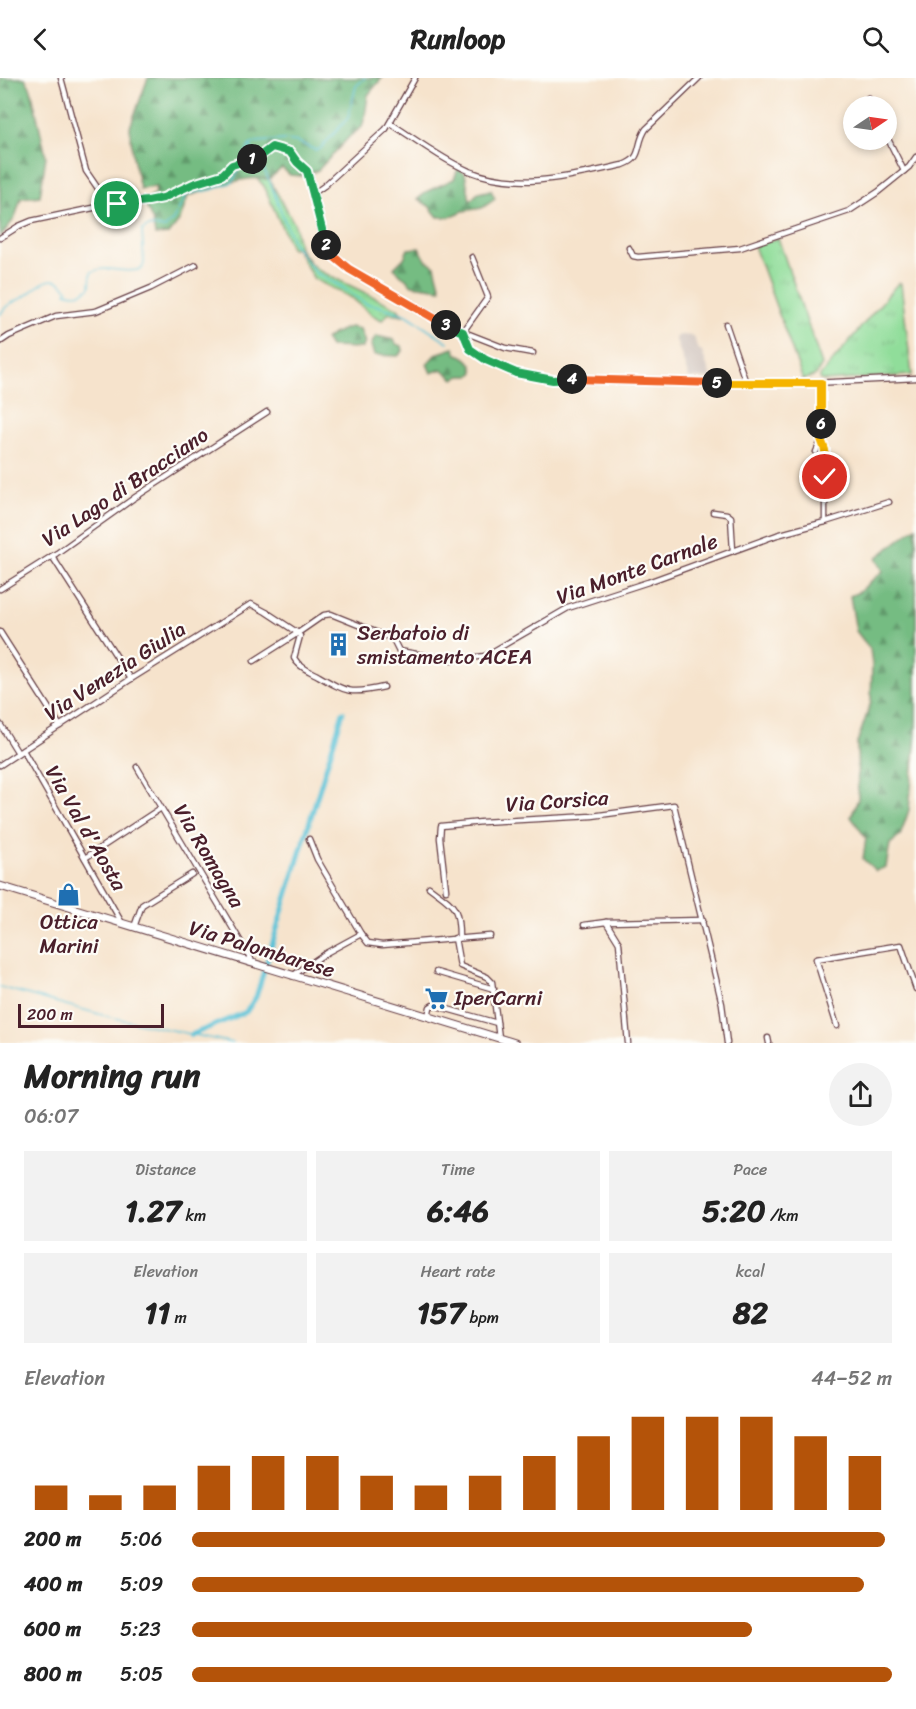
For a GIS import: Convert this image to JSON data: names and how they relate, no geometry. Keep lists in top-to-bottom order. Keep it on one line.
{"streets":{"main road":["Via Palombarese"],"street":["Via Lago di Bracciano","Via Monte Carnale","Via Venezia Giulia","Via Corsica","Via Val d'Aosta","Via Romagna"]},"crossings":[["Via Monte Carnale","Via Venezia Giulia"],["Via Venezia Giulia","Via Val d'Aosta"],["Via Val d'Aosta","Via Palombarese"],["Via Romagna","Via Palombarese"]],"places":{"building":["Serbatoio di smistamento ACEA"],"shop":["Ottica Marini"],"supermarket":["IperCarni"]},"scale_bar":"200 m","north":"right","page":{"header":"Runloop","pins":["1","2","3","4","5","6"],"scale":"200 m","heading":["Morning run","06:07"],"stats":[["Distance","1.27 km"],["Time","6:46"],["Pace","5:20 /km"],["Elevation","11 m"],["Heart rate","157 bpm"],["kcal","82"]],"chart":["Elevation","44–52 m"],"list":[{"name":"200 m","note":"5:06"},{"name":"400 m","note":"5:09"},{"name":"600 m","note":"5:23"},{"name":"800 m","note":"5:05"}]}}
